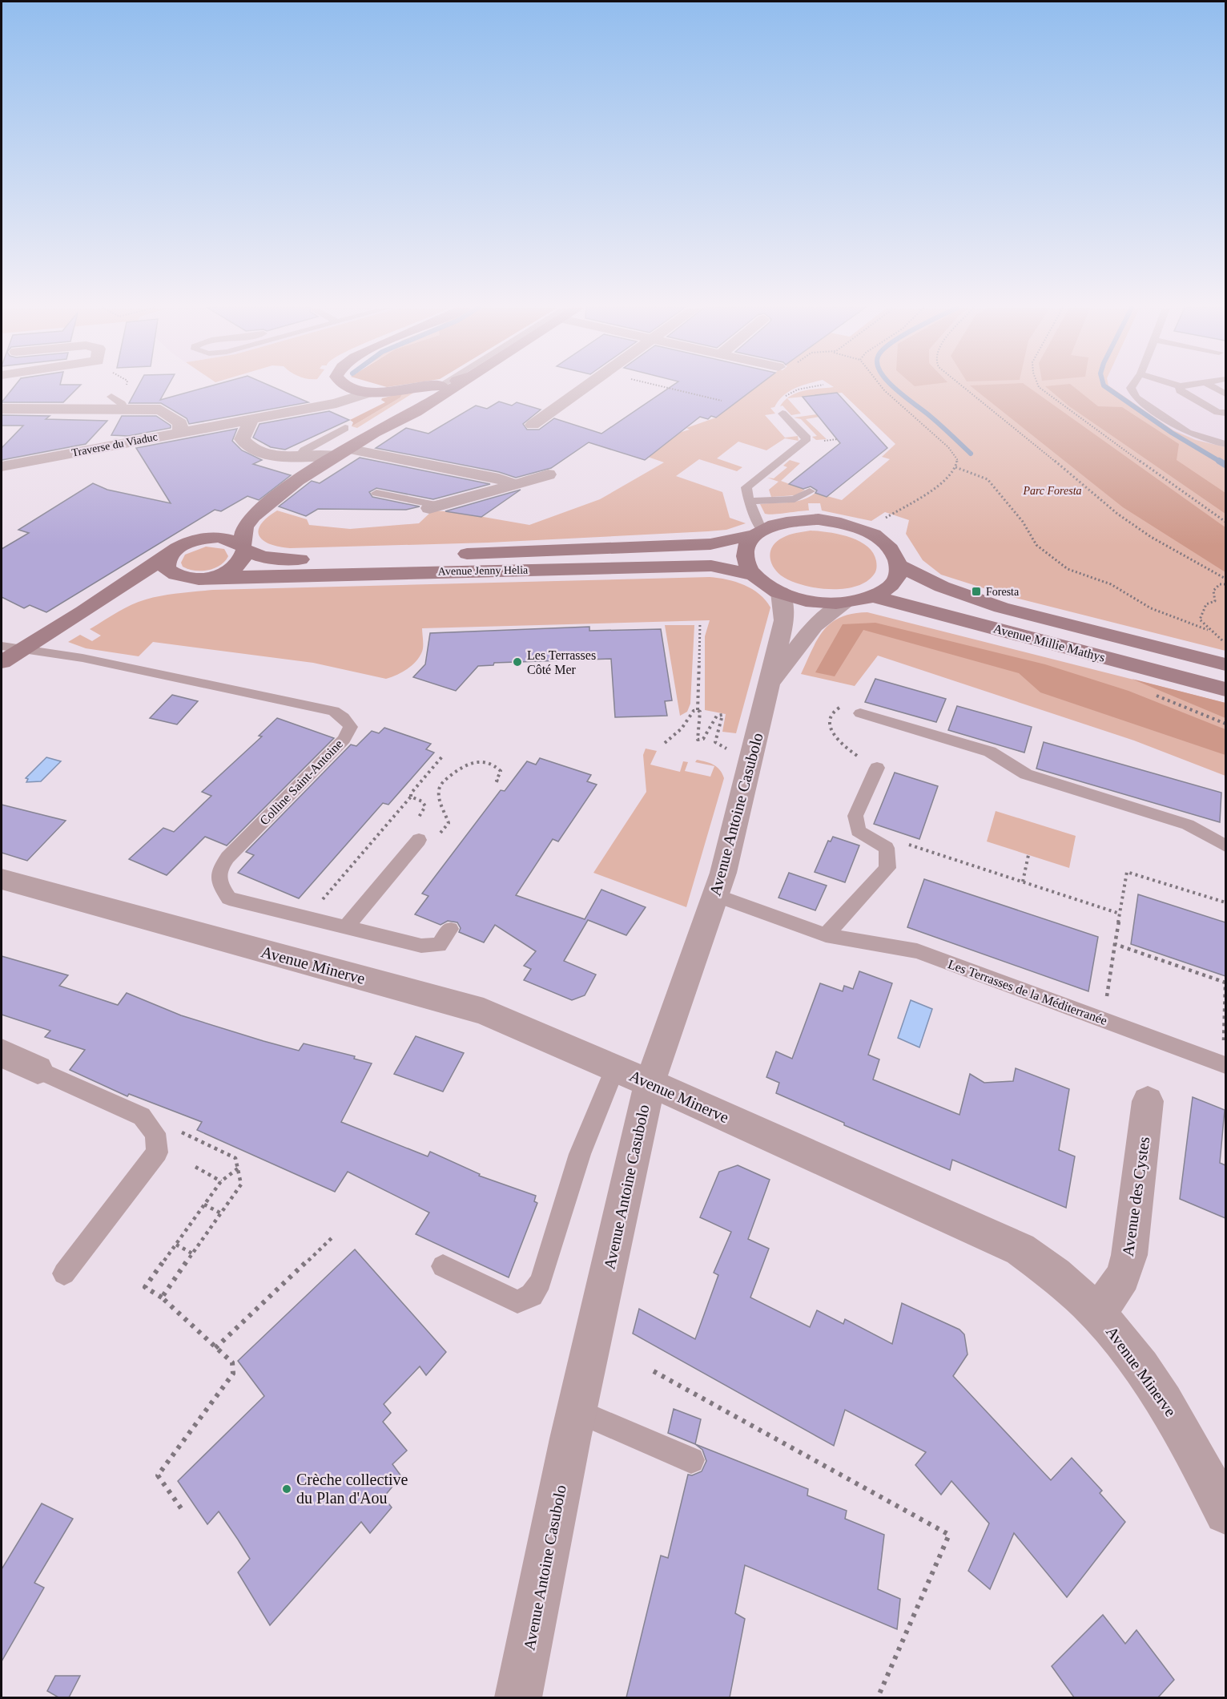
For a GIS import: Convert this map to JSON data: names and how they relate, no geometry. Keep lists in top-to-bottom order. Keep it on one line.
{"streets":{"street":["Traverse du Viaduc","Avenue Jenny Helia","Avenue Millie Mathys","Avenue Antoine Casubolo","Avenue Minerve","Avenue des Cystes"],"lane":["Colline Saint-Antoine","Les Terrasses de la Méditerranée"]},"crossings":[["Avenue Jenny Helia","Avenue Millie Mathys"],["Avenue Antoine Casubolo","Avenue Minerve"],["Avenue Antoine Casubolo","Les Terrasses de la Méditerranée"],["Avenue Minerve","Avenue des Cystes"]],"parks":["Parc Foresta"],"places":{"transit":["Foresta"],"other":["Les Terrasses Côté Mer","Crèche collective du Plan d'Aou"]}}
